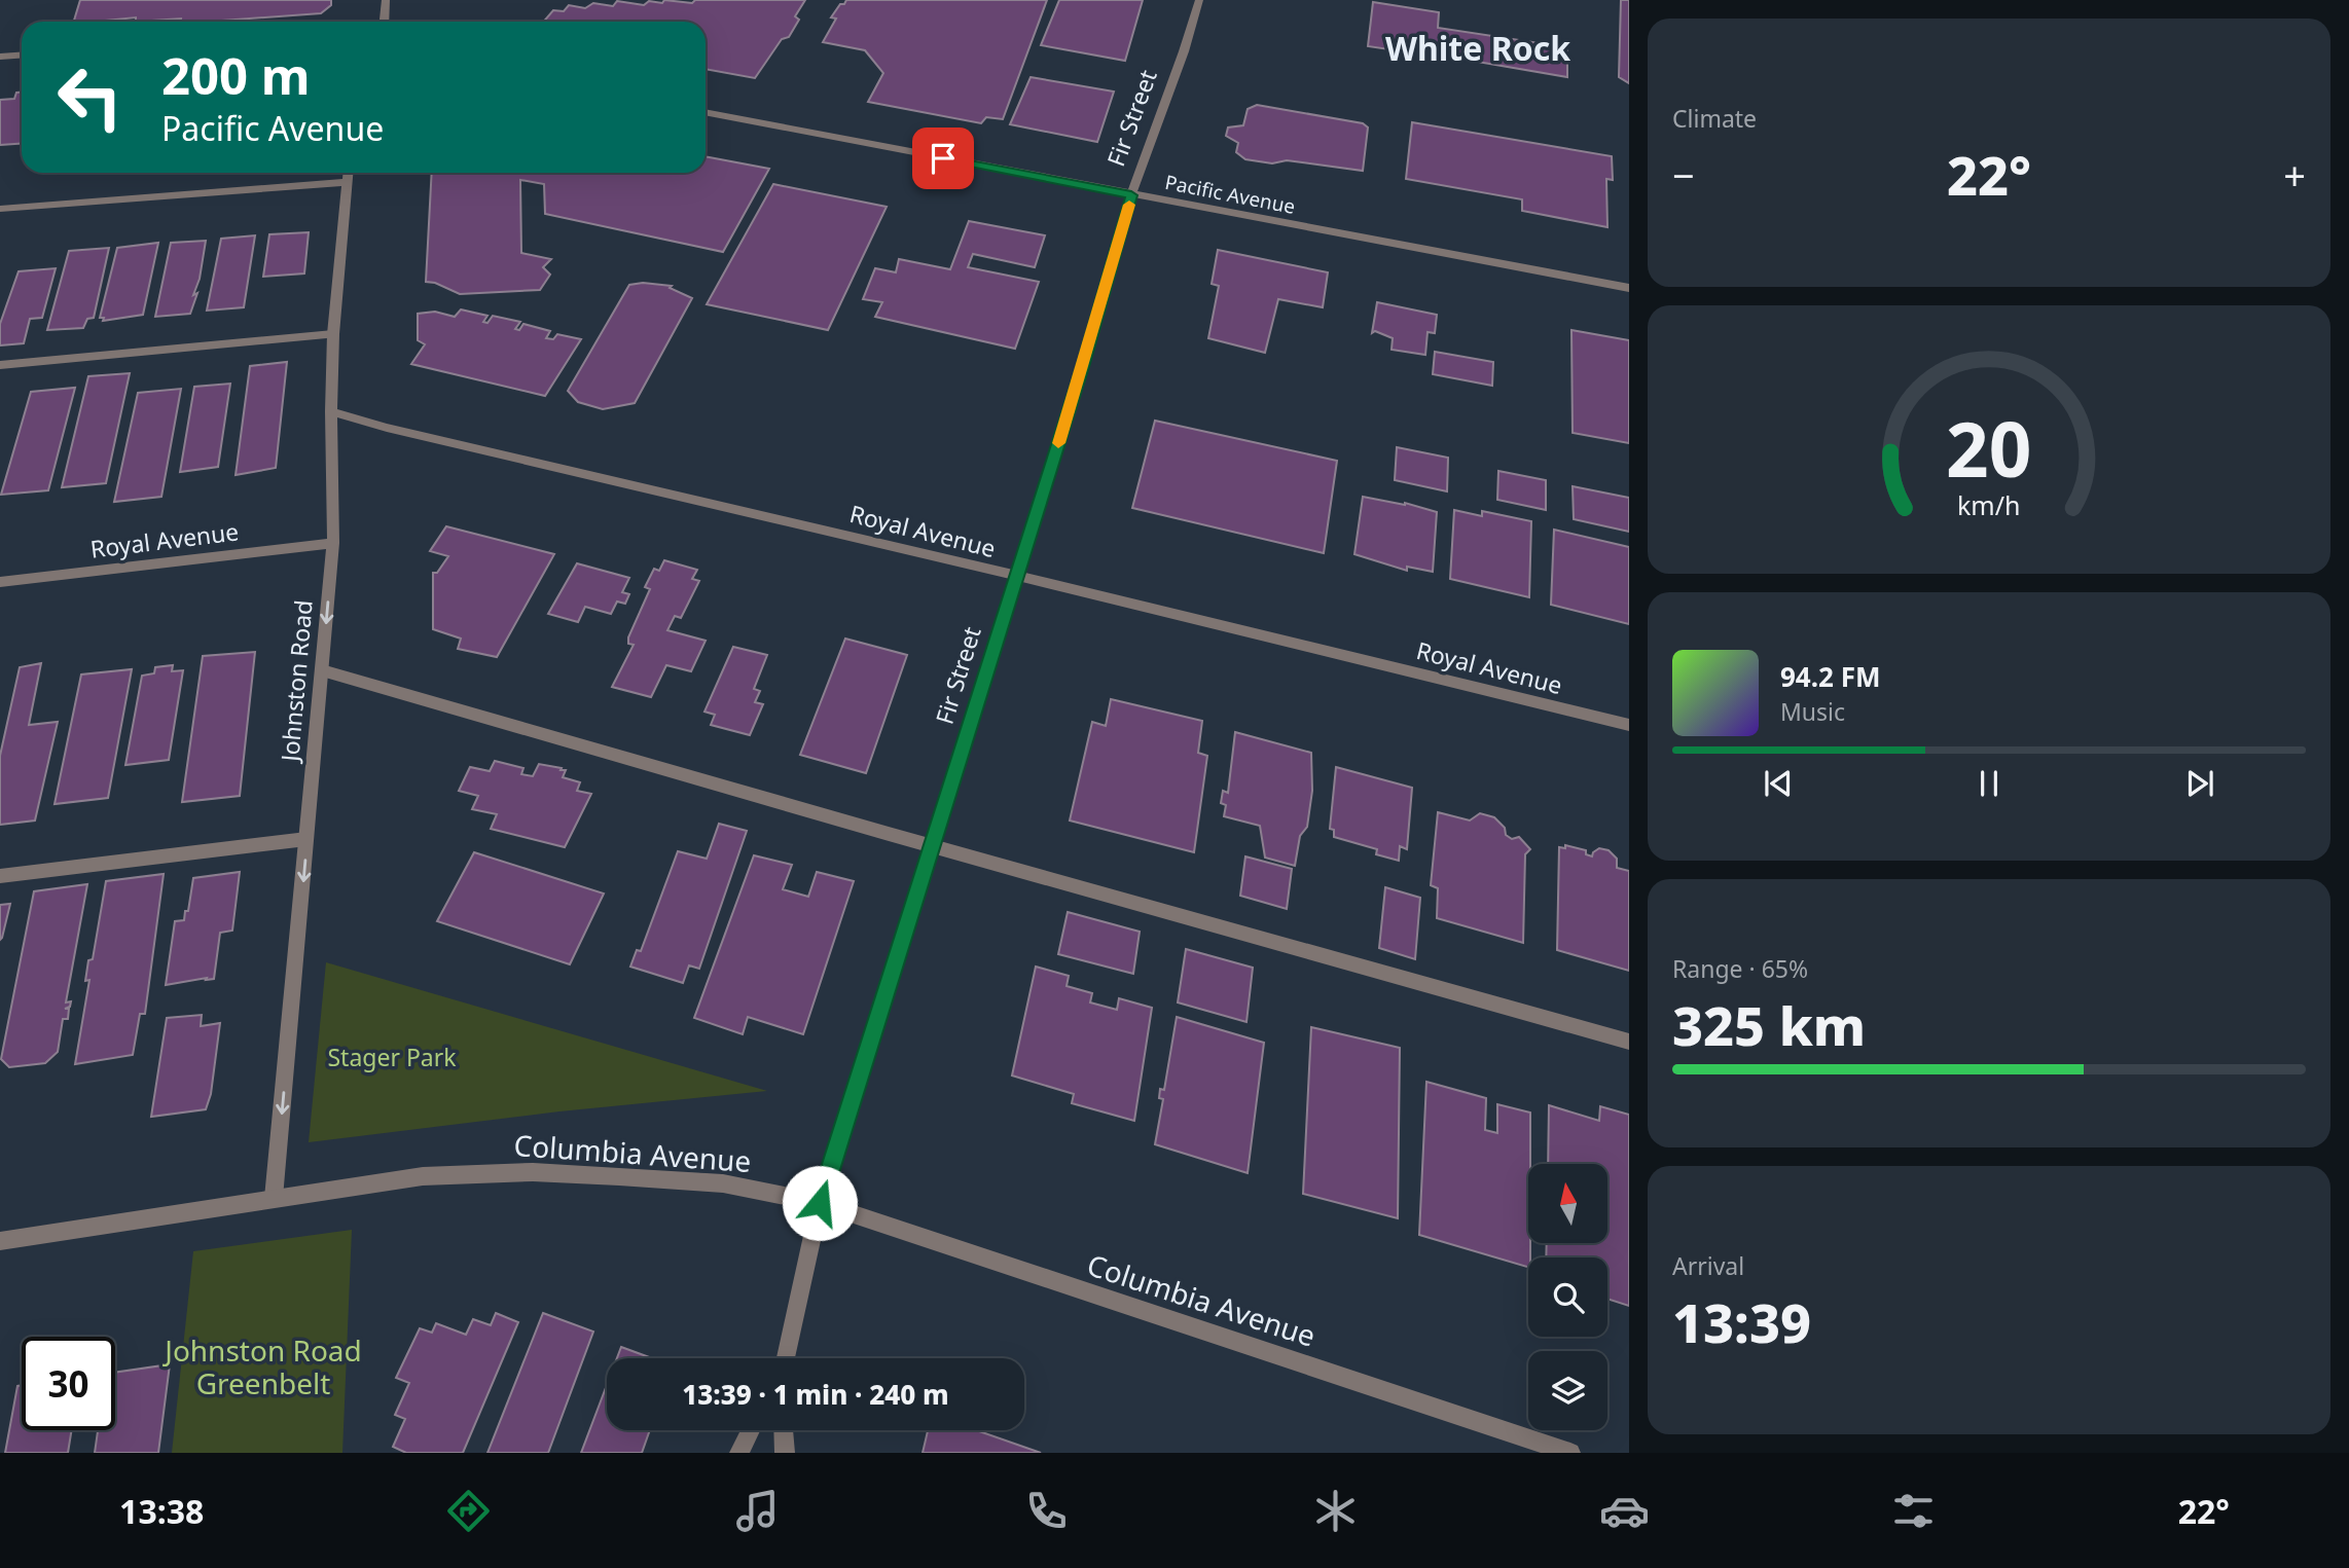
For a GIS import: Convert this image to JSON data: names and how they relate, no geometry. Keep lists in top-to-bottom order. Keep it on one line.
{"streets":{"street":["Fir Street","Pacific Avenue","Royal Avenue","Johnston Road","Columbia Avenue"]},"crossings":[["Fir Street","Pacific Avenue"],["Fir Street","Royal Avenue"],["Fir Street","Columbia Avenue"],["Royal Avenue","Johnston Road"],["Johnston Road","Columbia Avenue"]],"one_way":["Johnston Road"],"districts":["White Rock"],"parks":["Stager Park","Johnston Road Greenbelt"],"north":"top","page":{"tile":["Climate",["Range · 65%","325 km"],["Arrival","13:39"]],"turn":["200 m","Pacific Avenue"],"heat":["−","22°","+"],"song":["94.2 FM","Music"],"limit":"30","trip":"13:39 · 1 min · 240 m","tabs":["13:38","22°"],"gauge":["20","km/h"]}}
